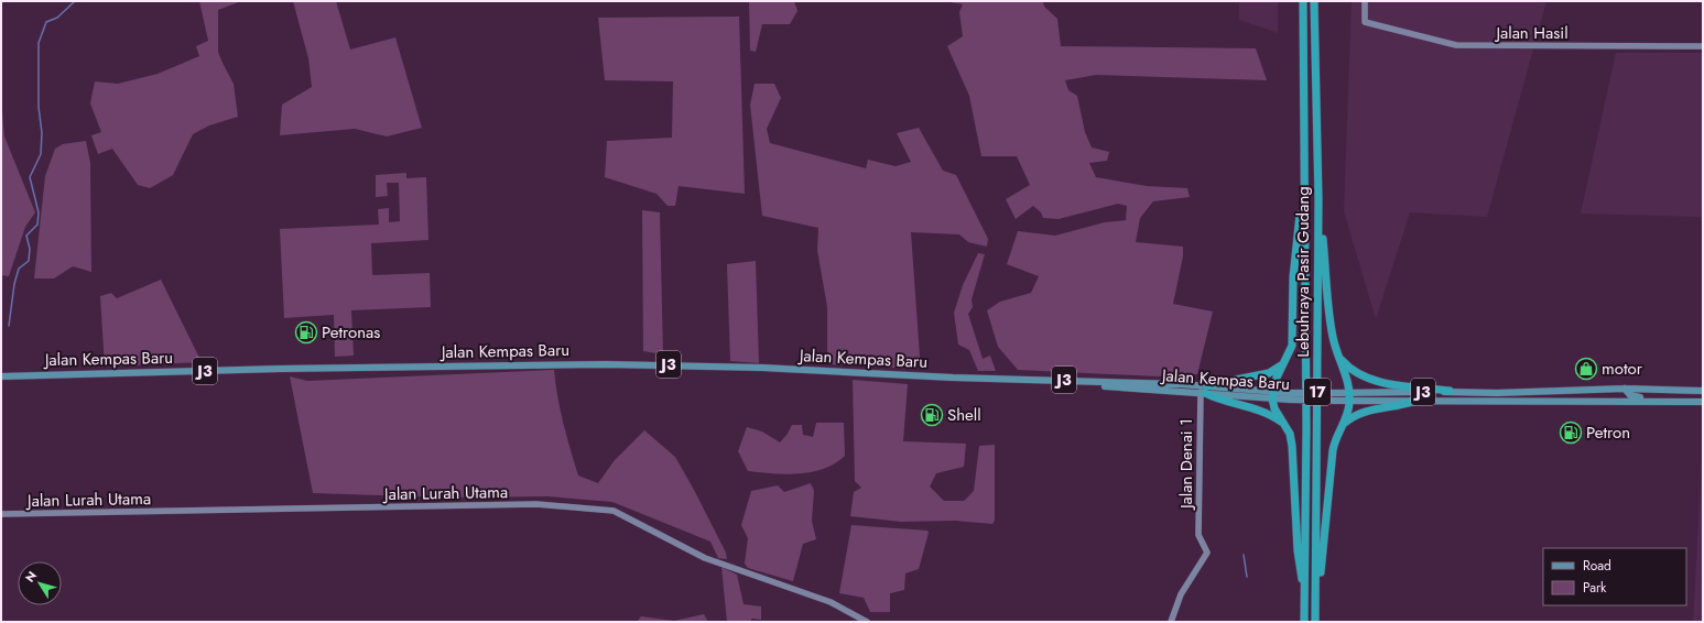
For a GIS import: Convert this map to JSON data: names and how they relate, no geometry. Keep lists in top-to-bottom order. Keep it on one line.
{"streets":{"highway":["Lebuhraya Pasir Gudang","17"],"main road":["Jalan Kempas Baru","J3"],"street":["Jalan Hasil","Jalan Denai 1","Jalan Lurah Utama"]},"crossings":[["Jalan Kempas Baru","Jalan Denai 1"]],"places":{"fuel station":["Petronas","Shell","Petron"],"shop":["motor"]},"legend":["Road","Park"],"north":"top left"}
